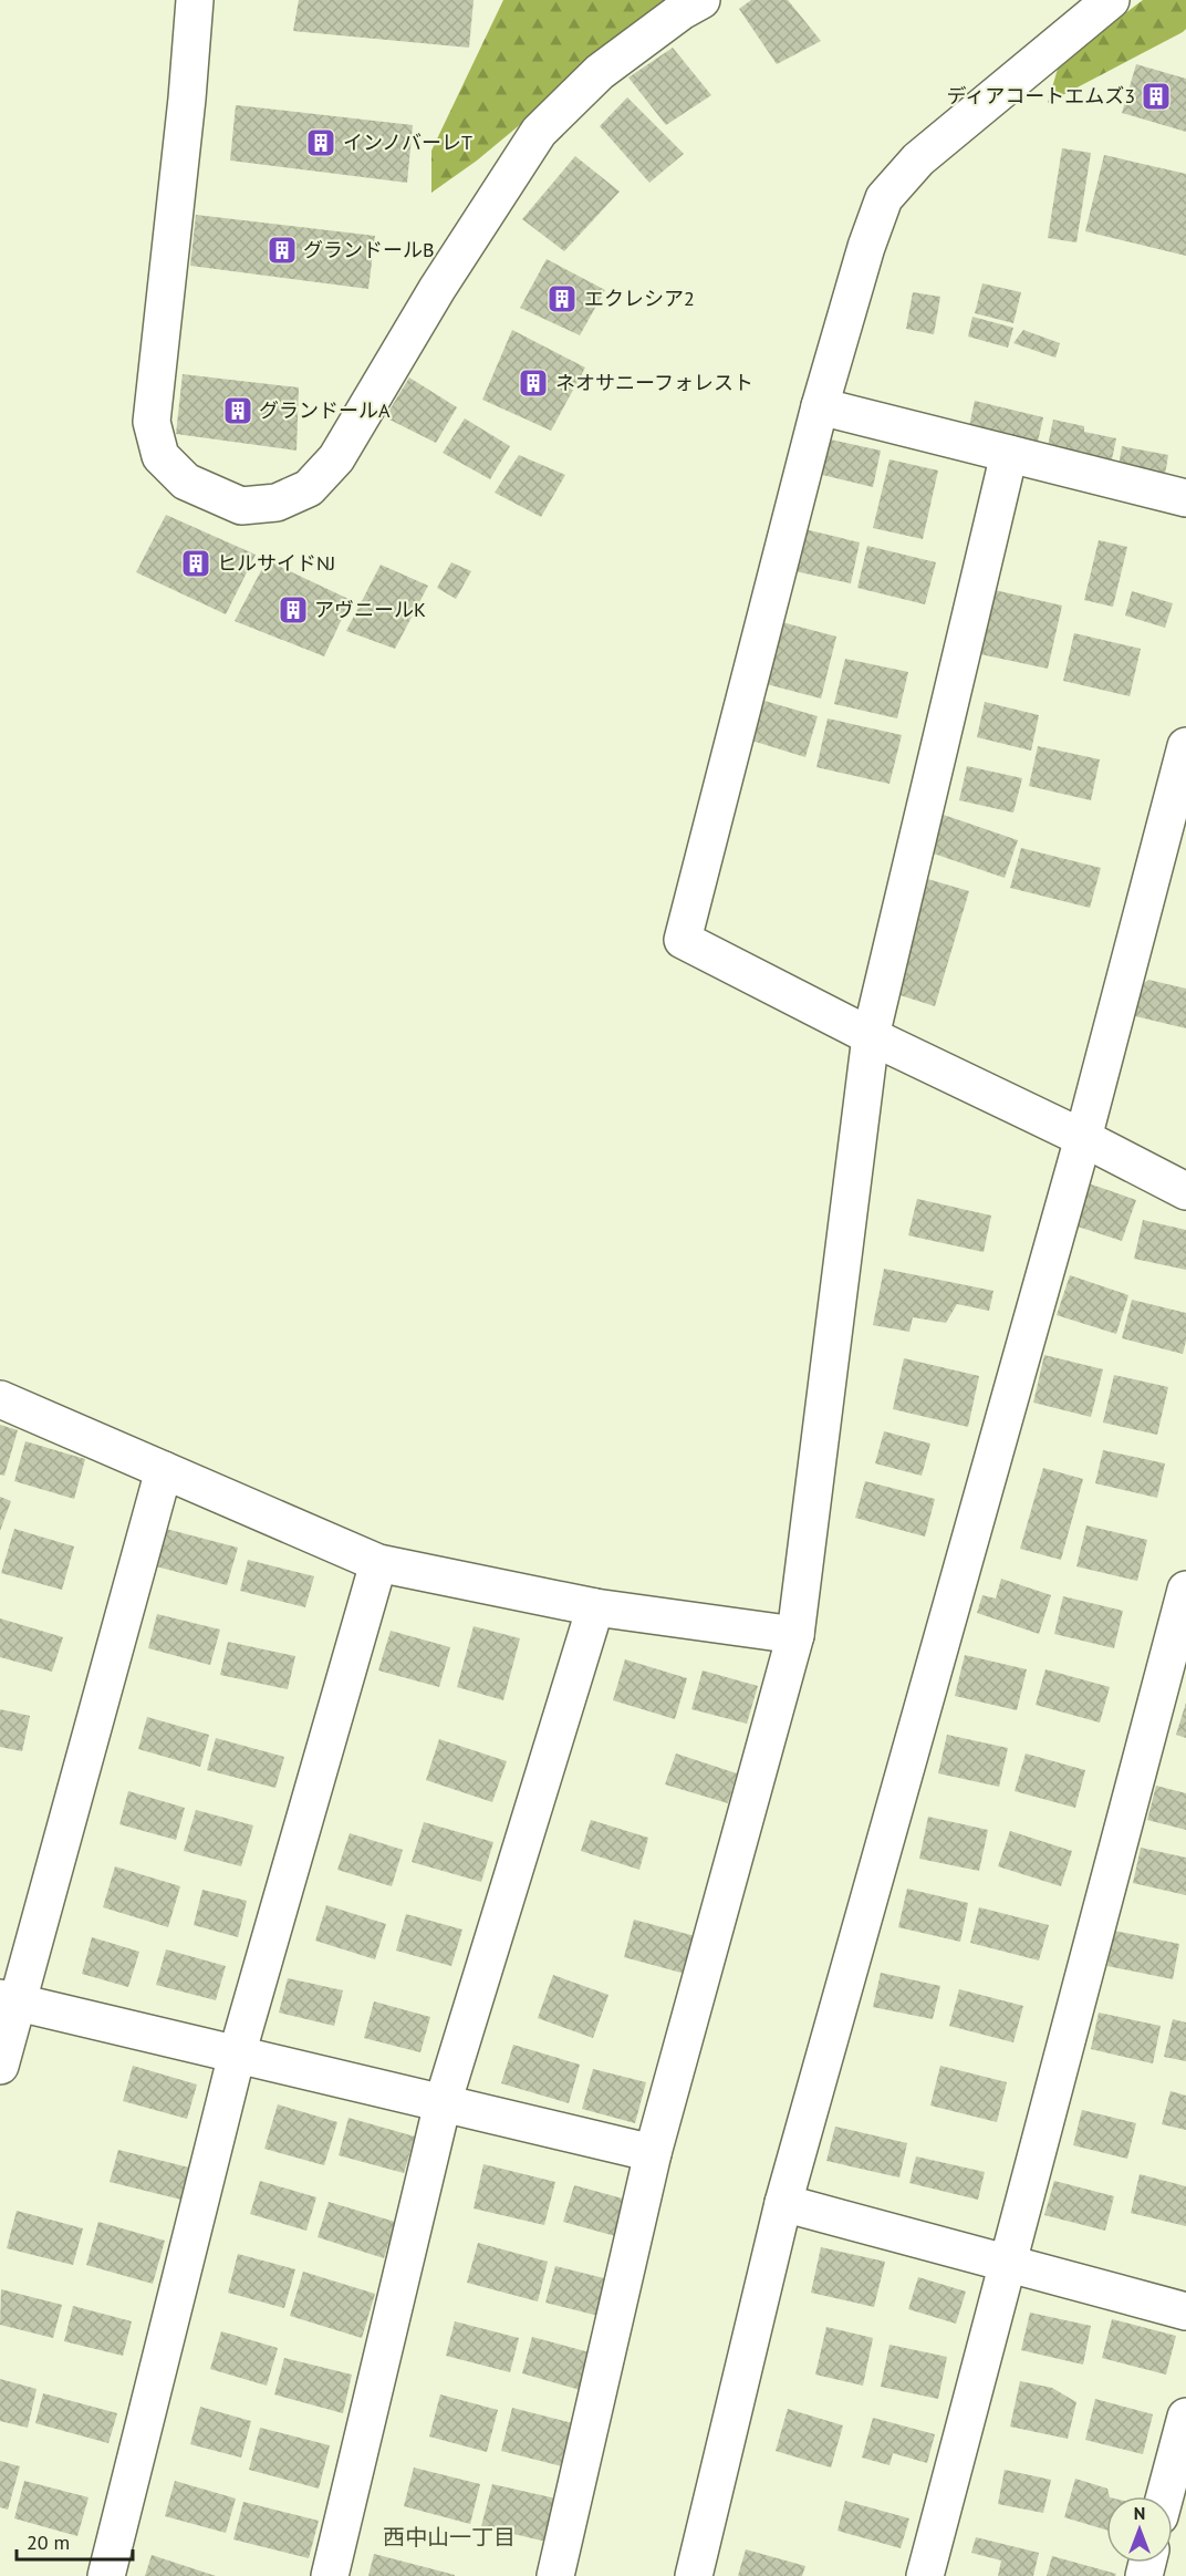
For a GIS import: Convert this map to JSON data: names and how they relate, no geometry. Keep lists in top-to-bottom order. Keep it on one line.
{"districts":["西中山一丁目"],"places":{"building":["ディアコートエムズ3","インノバーレT","グランドールB","エクレシア2","ネオサニーフォレスト","グランドールA","ヒルサイドNJ","アヴニールK"]},"scale_bar":"20 m","north":"top"}
